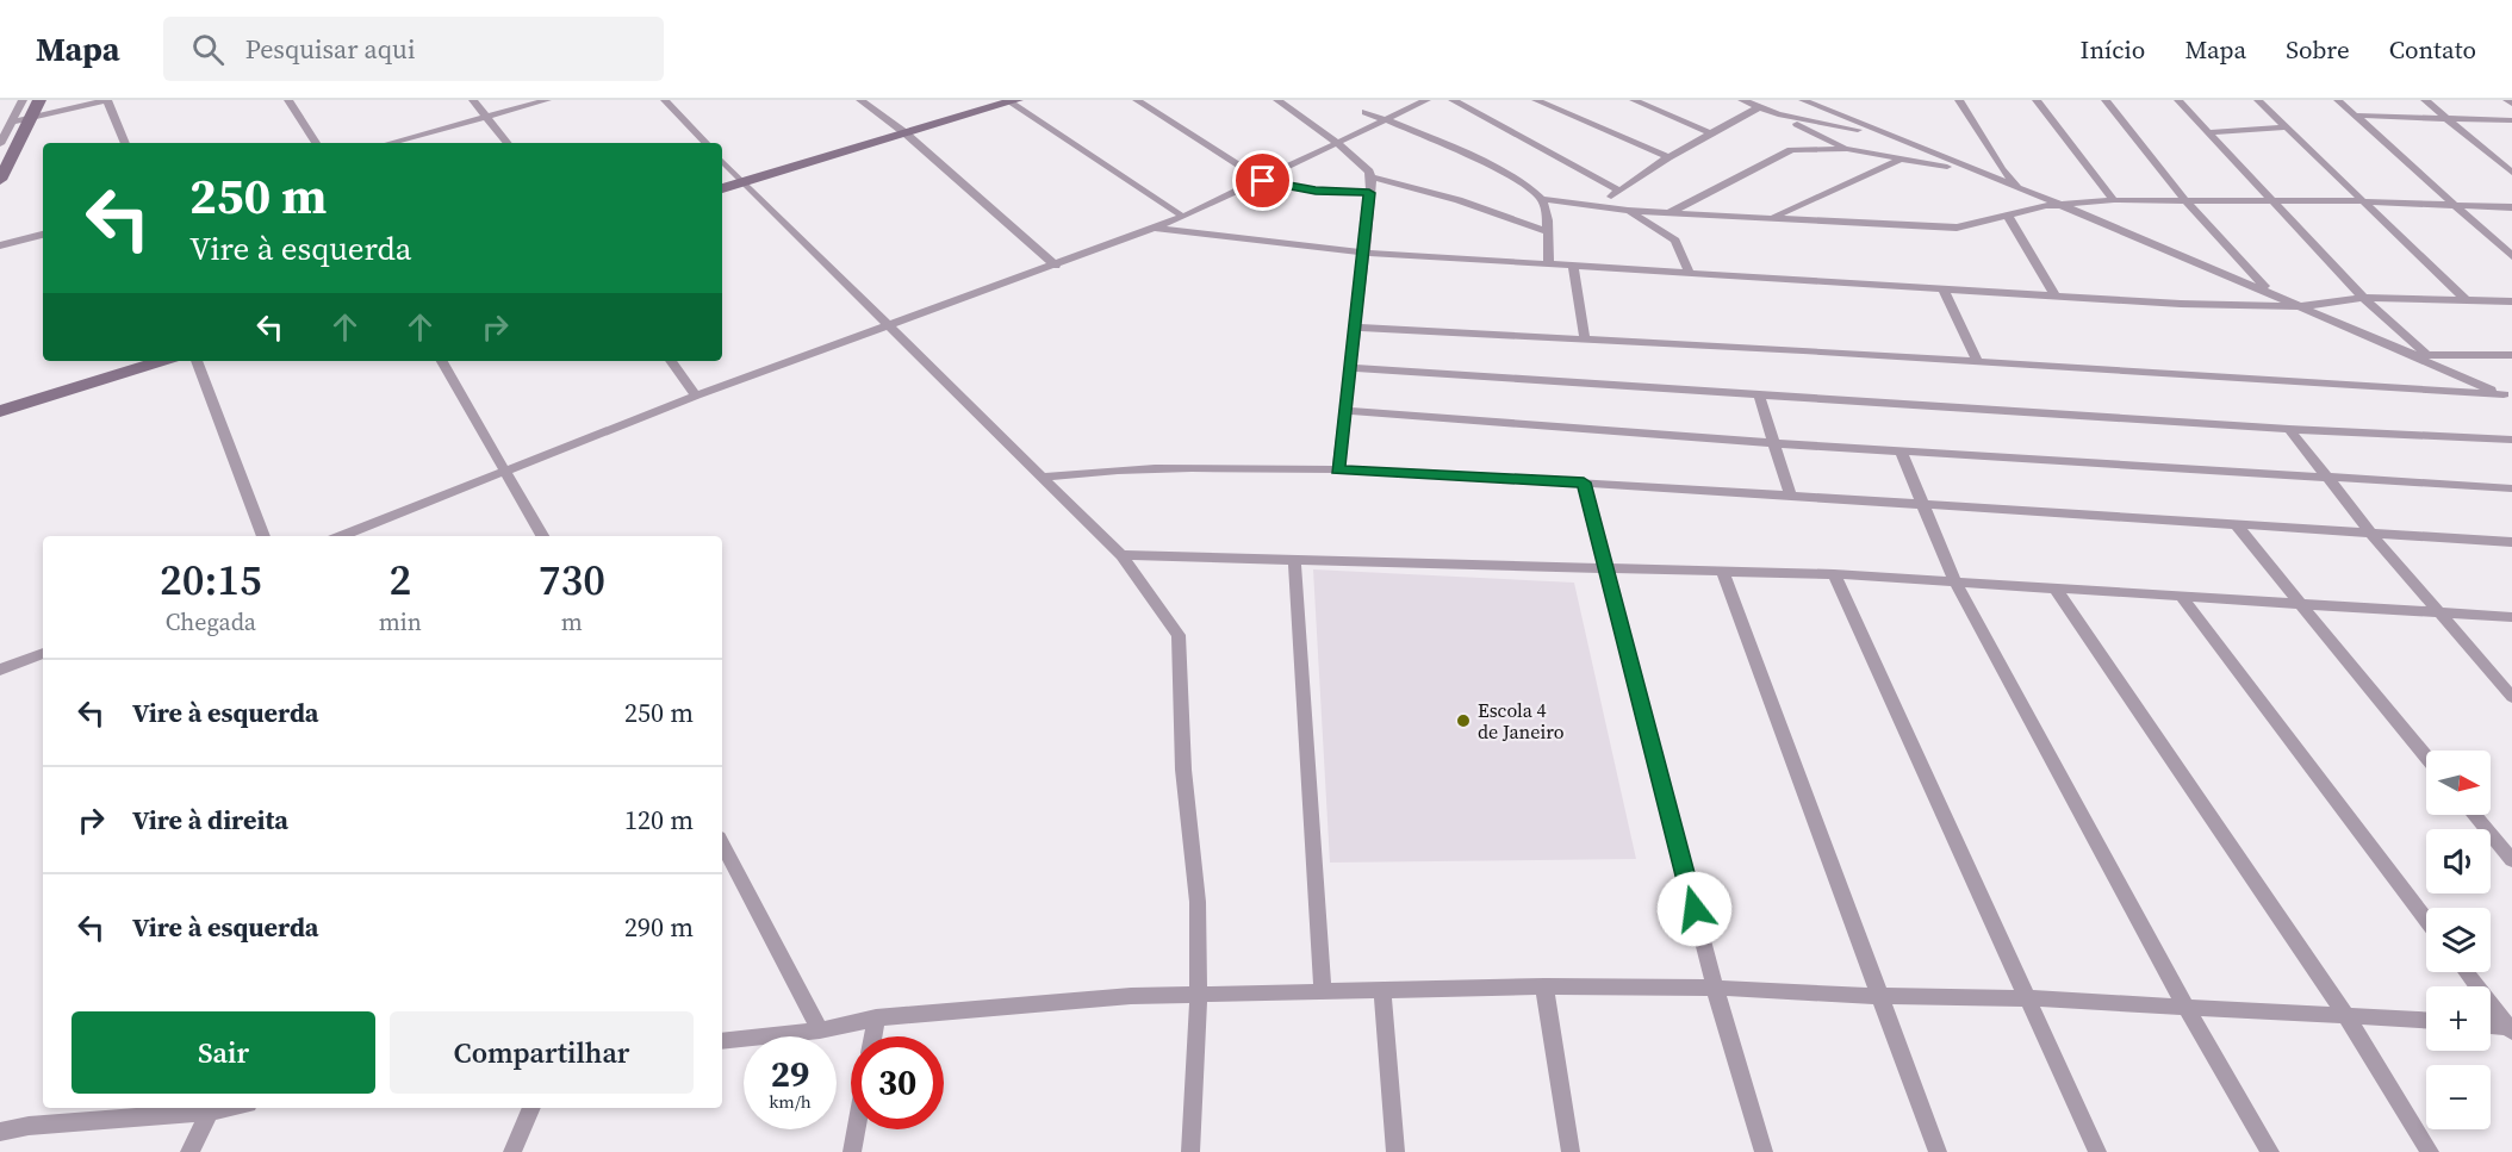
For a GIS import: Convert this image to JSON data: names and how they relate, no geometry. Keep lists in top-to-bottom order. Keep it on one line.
{"places":["Escola 4 de Janeiro"],"north":"right","page":{"header":"Mapa","search":"Pesquisar aqui","nav":["Início","Mapa","Sobre","Contato"],"turn":["250 m","Vire à esquerda"],"eta":["20:15","Chegada","2","min","730","m"],"list":[{"name":"Vire à esquerda","value":"250 m"},{"name":"Vire à direita","value":"120 m"},{"name":"Vire à esquerda","value":"290 m"}],"map_buttons":["+","−"],"buttons":["Sair","Compartilhar"],"speed":"29 km/h","limit":"30"}}
